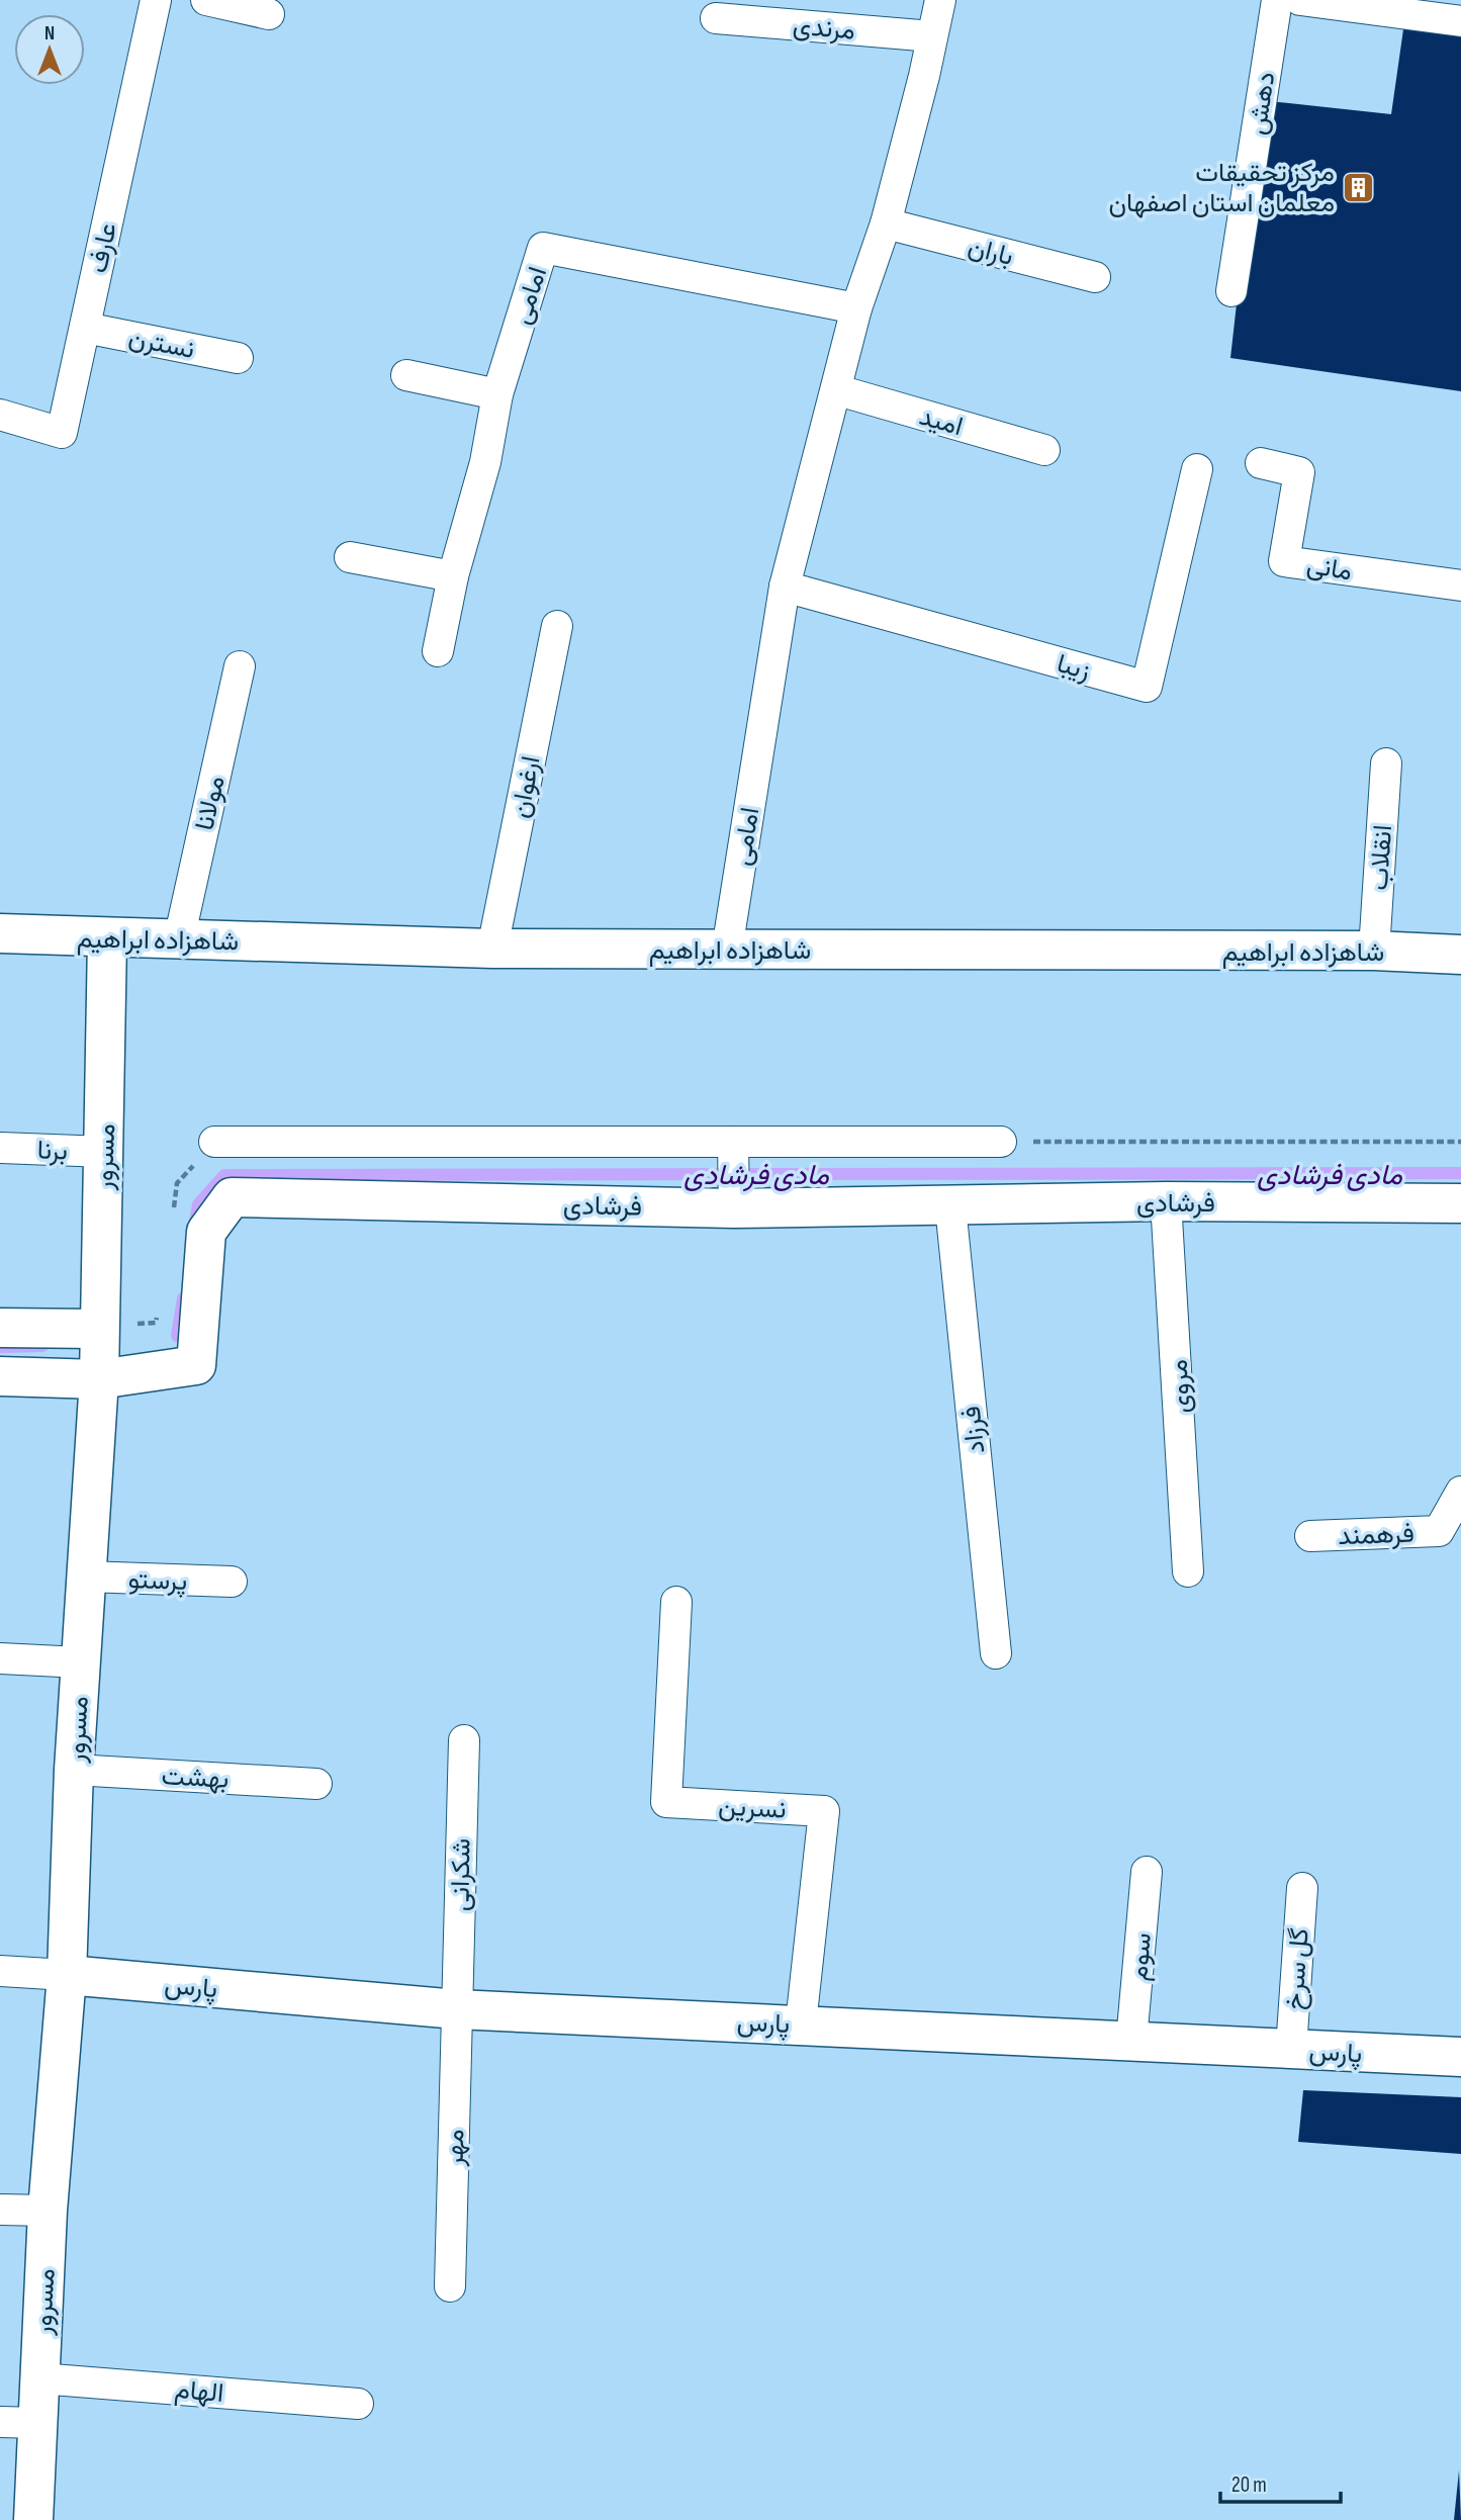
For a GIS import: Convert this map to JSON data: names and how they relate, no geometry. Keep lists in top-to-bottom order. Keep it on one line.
{"streets":{"street":["مرندی","دهش","عارف","باران","امامی","نسترن","امید","مانی","زیبا","ارغوان","مولانا","انقلاب","شاهزاده ابراهیم","برنا","مسرور","فرشادی","مروی","فرزاد","فرهمند","پرستو","بهشت","نسرین","شکرانی","سوم","گل سرخ","پارس","مهر","الهام"]},"crossings":[["مرندی","امامی"],["عارف","نسترن"],["باران","امامی"],["امامی","امید"],["امامی","زیبا"],["امامی","شاهزاده ابراهیم"],["ارغوان","شاهزاده ابراهیم"],["مولانا","شاهزاده ابراهیم"],["انقلاب","شاهزاده ابراهیم"],["شاهزاده ابراهیم","مسرور"],["برنا","مسرور"],["مسرور","فرشادی"],["مسرور","پرستو"],["مسرور","بهشت"],["مسرور","پارس"],["مسرور","الهام"],["فرشادی","مروی"],["فرشادی","فرزاد"],["نسرین","پارس"],["شکرانی","پارس"],["شکرانی","مهر"],["سوم","پارس"],["گل سرخ","پارس"],["پارس","مهر"]],"water":["مادی فرشادی"],"places":{"building":["مرکز تحقیقات معلمان استان اصفهان"]},"scale_bar":"20 m","north":"top"}
